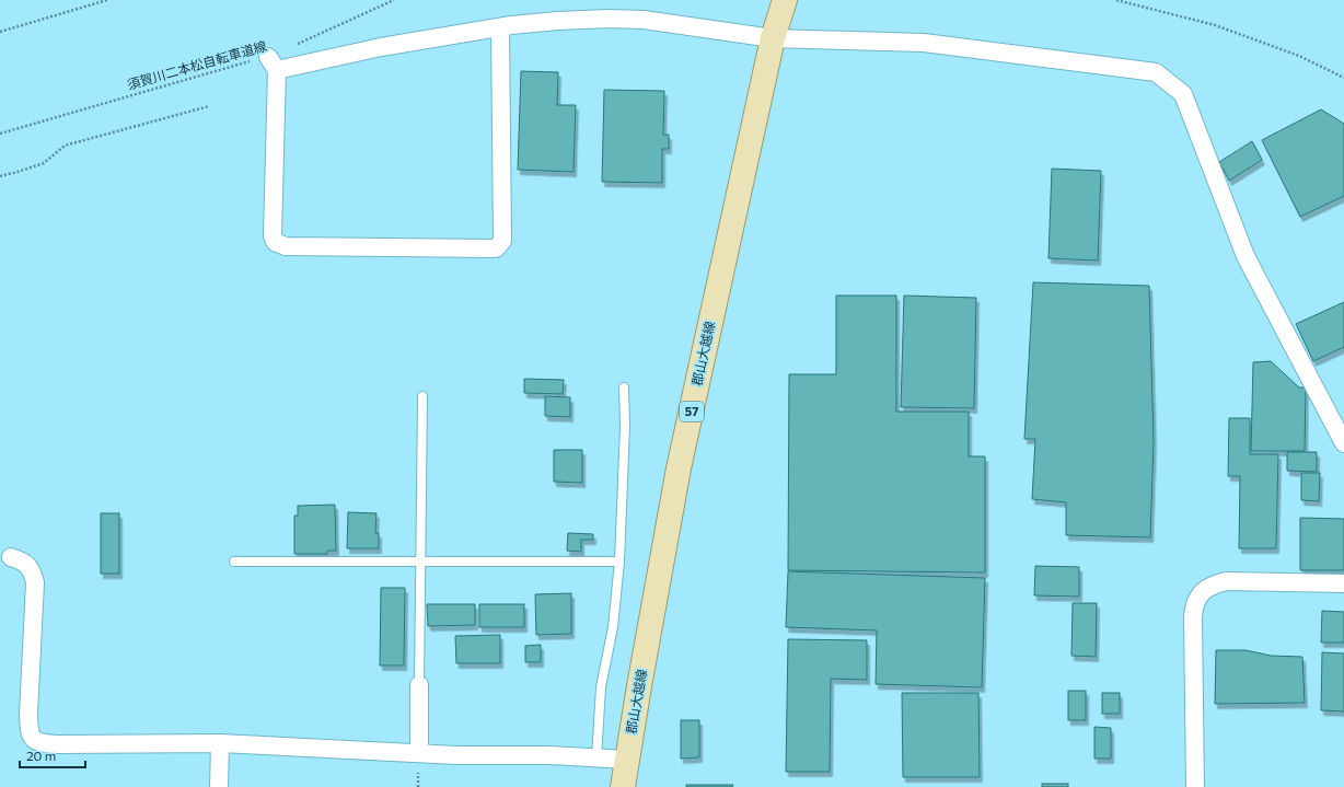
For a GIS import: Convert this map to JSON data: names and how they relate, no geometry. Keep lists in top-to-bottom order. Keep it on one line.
{"streets":{"main road":["郡山大越線","57"],"path":["須賀川二本松自転車道線"]},"scale_bar":"20 m"}
